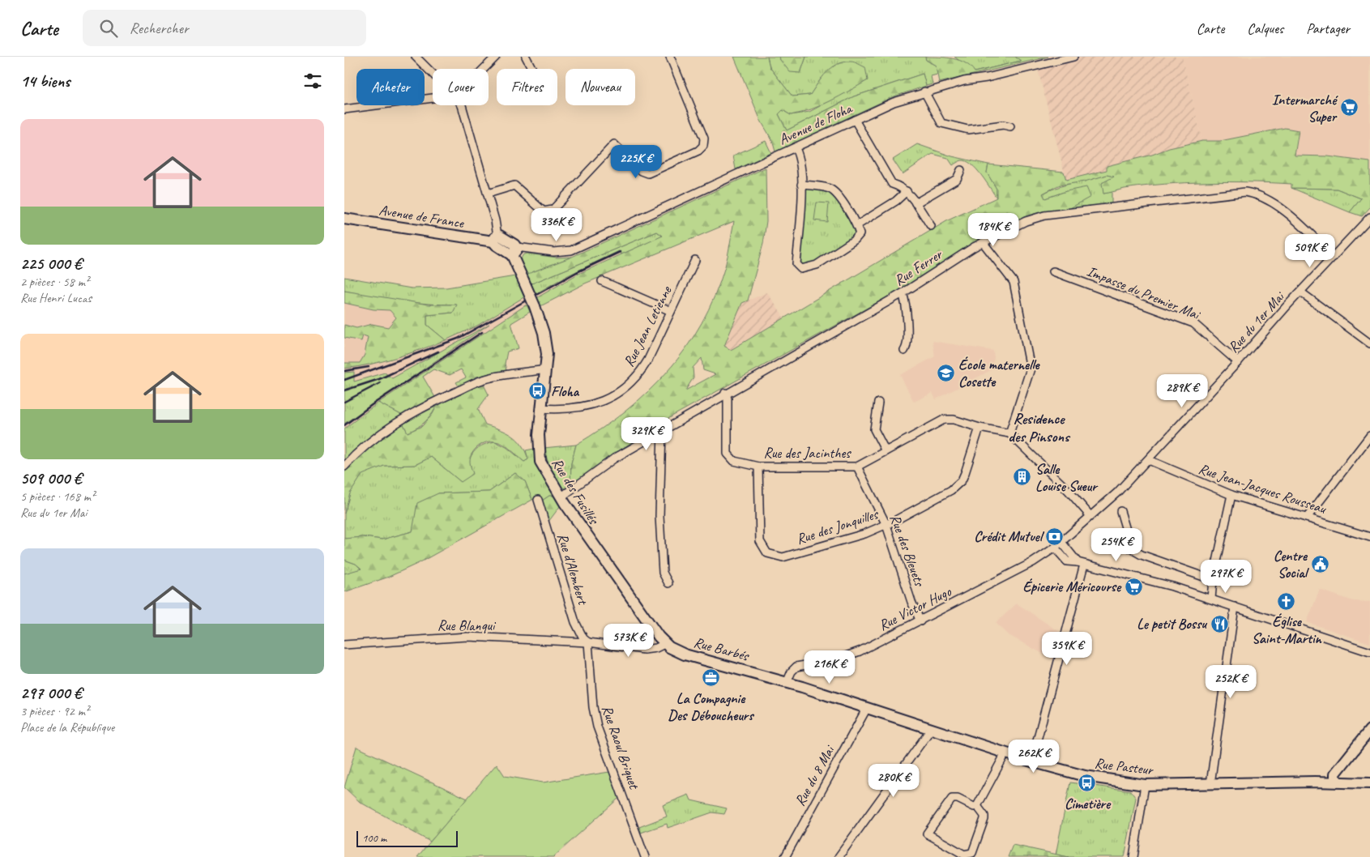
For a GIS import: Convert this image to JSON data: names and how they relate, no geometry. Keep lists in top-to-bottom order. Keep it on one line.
{"streets":{"street":["Avenue de Floha","Avenue de France","Rue Ferrer","Impasse du Premier Mai","Rue du 1er Mai","Rue Jean Letienne","Rue des Jacinthes","Rue Jean-Jacques Rousseau","Rue des Fusillés","Rue des Jonquilles","Rue des Bleuets","Rue d'Alembert","Rue Victor Hugo","Rue Blanqui","Rue Barbés","Rue Raoul Briquet","Rue Pasteur","Rue du 8 Mai"]},"crossings":[["Avenue de Floha","Rue des Fusillés"],["Rue Ferrer","Rue du 1er Mai"],["Rue Ferrer","Rue des Jacinthes"],["Rue Ferrer","Rue des Fusillés"],["Impasse du Premier Mai","Rue du 1er Mai"],["Rue du 1er Mai","Rue Jean-Jacques Rousseau"],["Rue du 1er Mai","Rue Victor Hugo"],["Rue Jean Letienne","Rue des Fusillés"],["Rue des Jacinthes","Rue des Jonquilles"],["Rue des Jacinthes","Rue des Bleuets"],["Rue des Fusillés","Rue Barbés"],["Rue des Jonquilles","Rue des Bleuets"],["Rue des Bleuets","Rue Victor Hugo"],["Rue d'Alembert","Rue Blanqui"],["Rue d'Alembert","Rue Raoul Briquet"],["Rue Victor Hugo","Rue Barbés"],["Rue Victor Hugo","Rue Pasteur"],["Rue Blanqui","Rue Raoul Briquet"],["Rue Barbés","Rue Pasteur"],["Rue Pasteur","Rue du 8 Mai"]],"districts":["Residence des Pinsons"],"places":{"supermarket":["Intermarché Super","Épicerie Méricourse"],"school or university":["École maternelle Cosette"],"bus stop":["Floha","Cimetière"],"building":["Salle Louise Sueur"],"bank":["Crédit Mutuel"],"public building":["Centre Social"],"church":["Église Saint-Martin"],"restaurant":["Le petit Bossu"],"office":["La Compagnie Des Déboucheurs"]},"scale_bar":"100 m","page":{"header":"Carte","search":"Rechercher","nav":["Carte","Calques","Partager"],"heading":"14 biens","chip":["Acheter","Louer","Filtres","Nouveau"],"list":[{"name":"225 000 €","note":"2 pièces · 58 m² · Rue Henri Lucas"},{"name":"509 000 €","note":"5 pièces · 168 m² · Rue du 1er Mai"},{"name":"297 000 €","note":"3 pièces · 92 m² · Place de la République"}],"price":["225K €","336K €","184K €","509K €","289K €","329K €","254K €","297K €","573K €","359K €","216K €","252K €","262K €","280K €"],"scale":"100 m"}}
